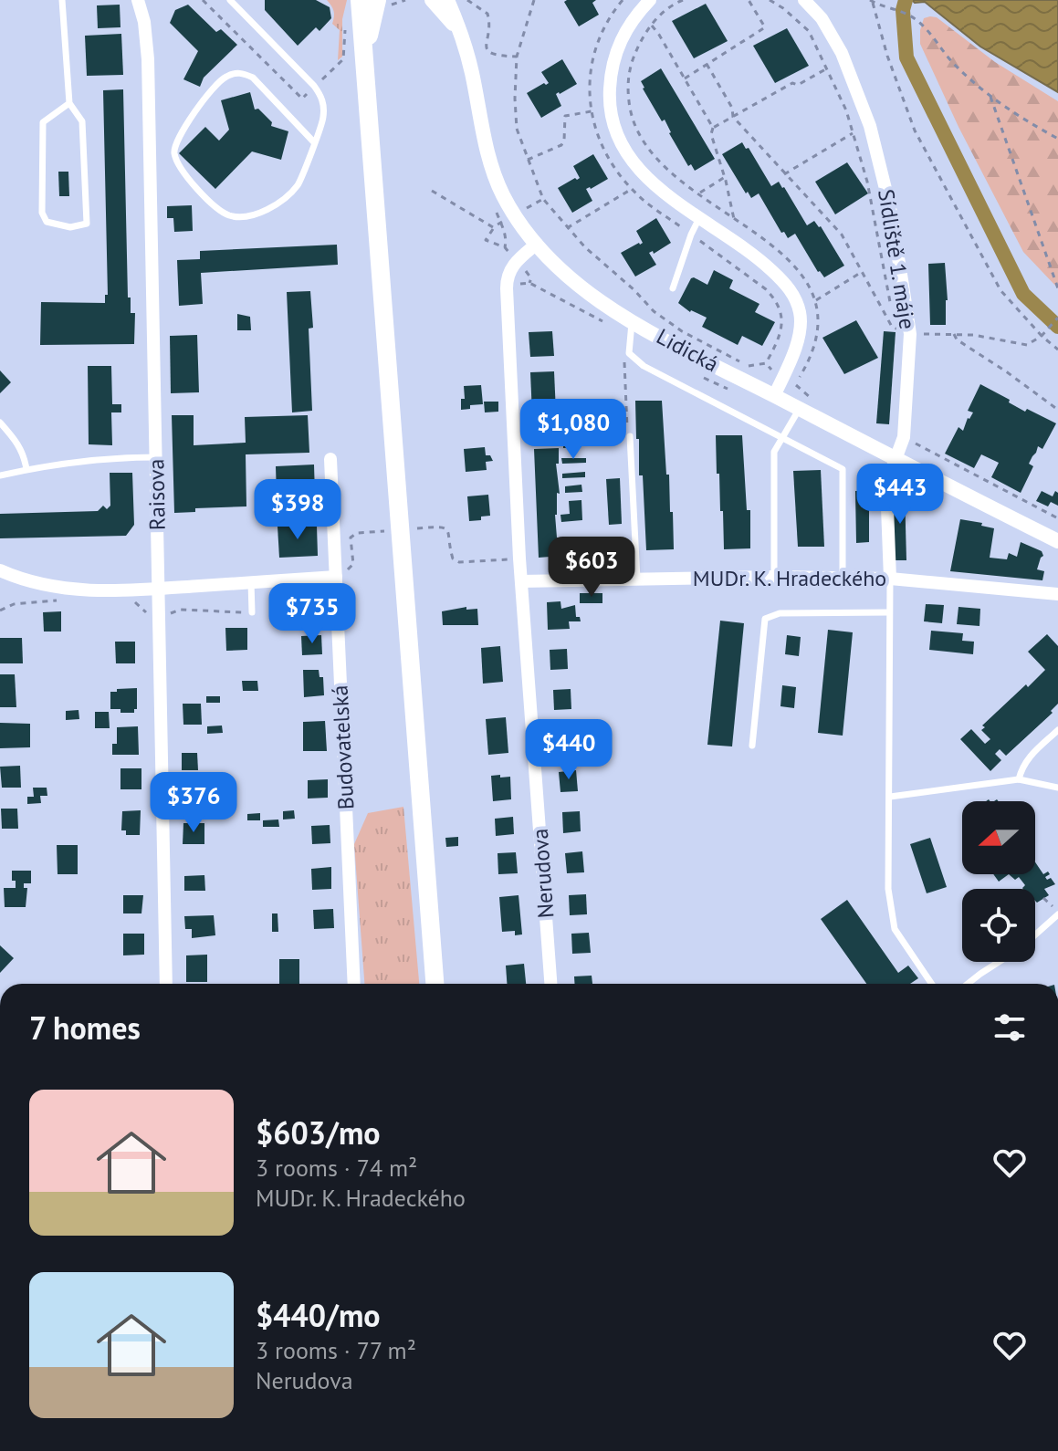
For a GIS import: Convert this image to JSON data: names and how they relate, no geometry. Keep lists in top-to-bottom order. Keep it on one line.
{"streets":{"street":["Sídliště 1. máje","Lidická","Raisova","MUDr. K. Hradeckého","Budovatelská","Nerudova"]},"crossings":[["Sídliště 1. máje","MUDr. K. Hradeckého"],["Lidická","Nerudova"],["MUDr. K. Hradeckého","Nerudova"]],"north":"left","page":{"price":["$1,080","$443","$398","$603","$735","$440","$376"],"heading":"7 homes","list":[{"name":"$603/mo","note":"3 rooms · 74 m² · MUDr. K. Hradeckého"},{"name":"$440/mo","note":"3 rooms · 77 m² · Nerudova"}]}}
